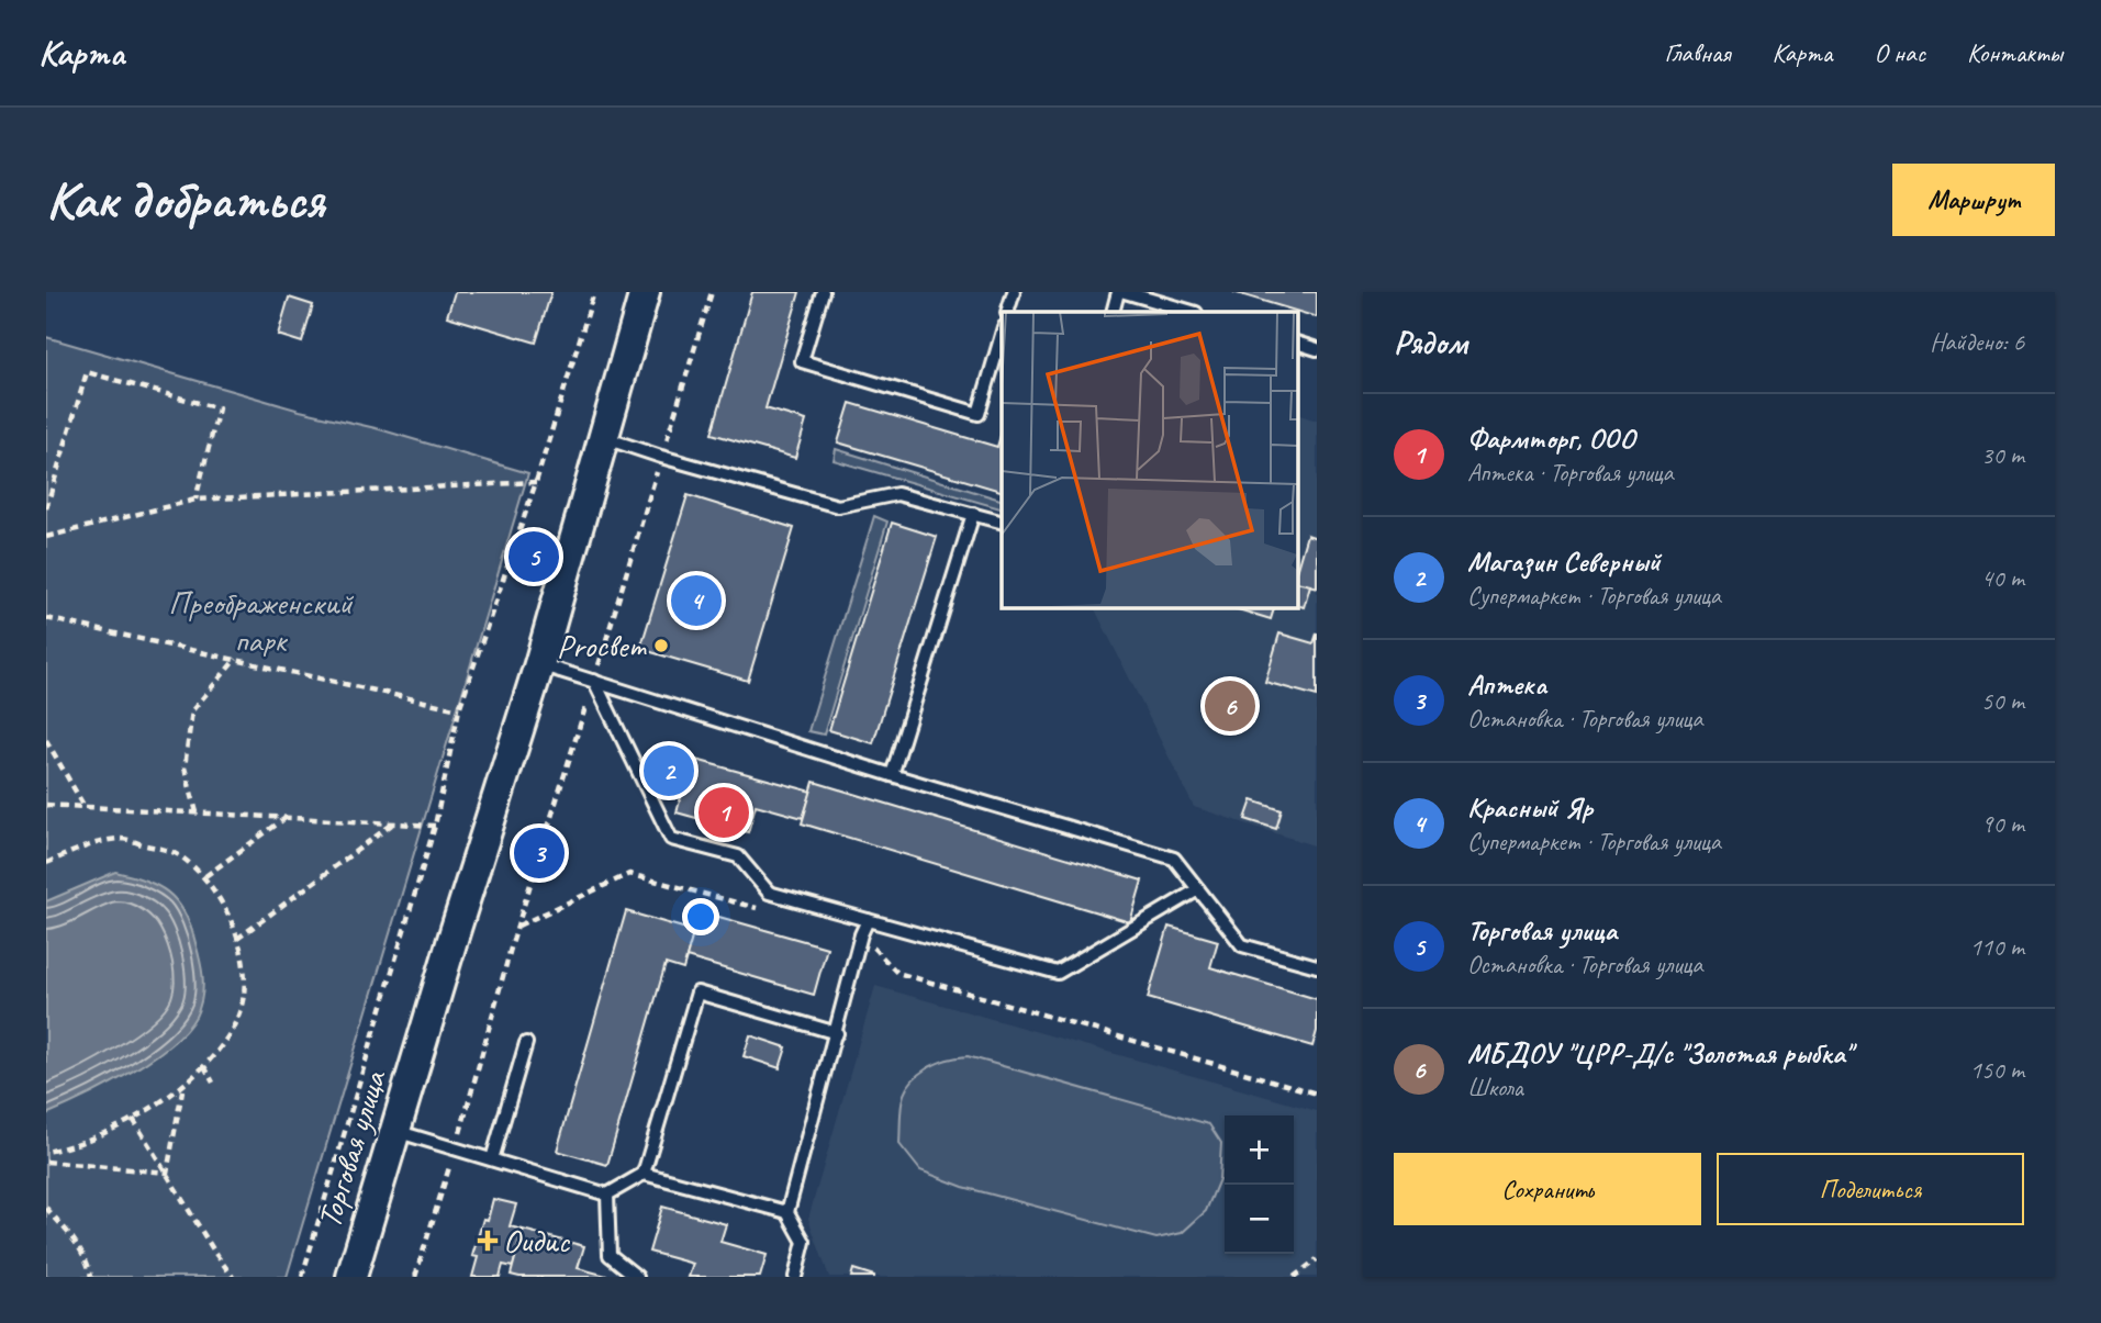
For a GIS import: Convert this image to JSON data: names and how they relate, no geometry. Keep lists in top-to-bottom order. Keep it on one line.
{"streets":{"street":["Торговая улица"]},"parks":["Преображенский парк"],"places":{"other":["Proсвет"],"health":["Оидис"]},"page":{"header":"Карта","nav":["Главная","Карта","О нас","Контакты"],"buttons":["Маршрут",["Сохранить","Поделиться"]],"title":"Как добраться","heading":["Рядом","Найдено: 6"],"list":[{"mark":"1","name":"Фармторг, ООО","note":"Аптека · Торговая улица","value":"30 m"},{"mark":"2","name":"Магазин Северный","note":"Супермаркет · Торговая улица","value":"40 m"},{"mark":"3","name":"Аптека","note":"Остановка · Торговая улица","value":"50 m"},{"mark":"4","name":"Красный Яр","note":"Супермаркет · Торговая улица","value":"90 m"},{"mark":"5","name":"Торговая улица","note":"Остановка · Торговая улица","value":"110 m"},{"mark":"6","name":"МБДОУ \"ЦРР-Д/с \"Золотая рыбка\"","note":"Школа","value":"150 m"}],"pins":["5","4","6","2","1","3"],"map_buttons":["+","−"]}}
